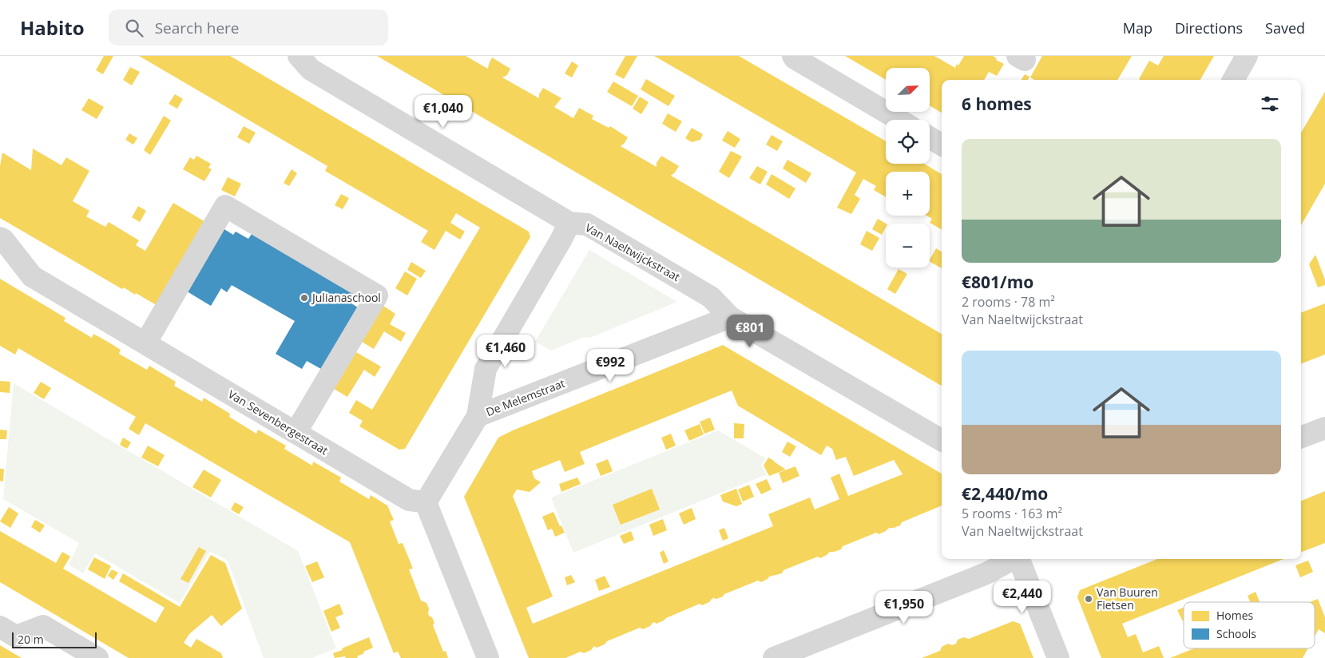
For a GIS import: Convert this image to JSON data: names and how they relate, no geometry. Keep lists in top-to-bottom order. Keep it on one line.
{"streets":{"street":["Van Naeltwijckstraat","De Melemstraat","Van Sevenbergestraat"]},"crossings":[["Van Naeltwijckstraat","De Melemstraat"]],"places":["Julianaschool","Van Buuren Fietsen"],"legend":["Homes","Schools"],"scale_bar":"20 m","north":"top right","page":{"header":"Habito","search":"Search here","nav":["Map","Directions","Saved"],"map_buttons":["+","−"],"heading":"6 homes","price":["€1,040","€801","€1,460","€992","€2,440","€1,950"],"list":[{"name":"€801/mo","note":"2 rooms · 78 m² · Van Naeltwijckstraat"},{"name":"€2,440/mo","note":"5 rooms · 163 m² · Van Naeltwijckstraat"}],"scale":"20 m"}}
